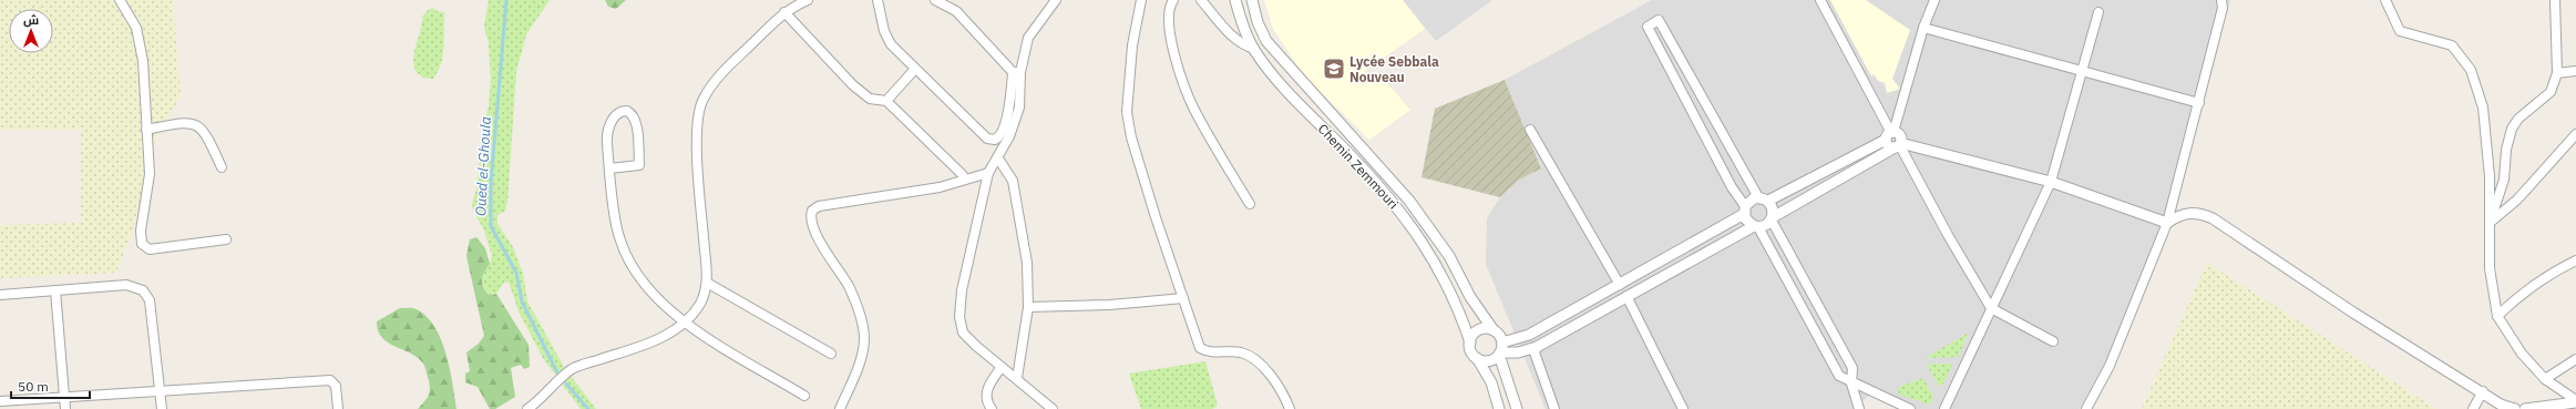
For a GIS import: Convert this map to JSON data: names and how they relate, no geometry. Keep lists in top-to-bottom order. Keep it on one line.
{"streets":{"street":["Chemin Zemmouri"]},"water":["Oued el-Ghoula"],"places":{"school or university":["Lycée Sebbala Nouveau"]},"scale_bar":"50 m","north":"top"}
